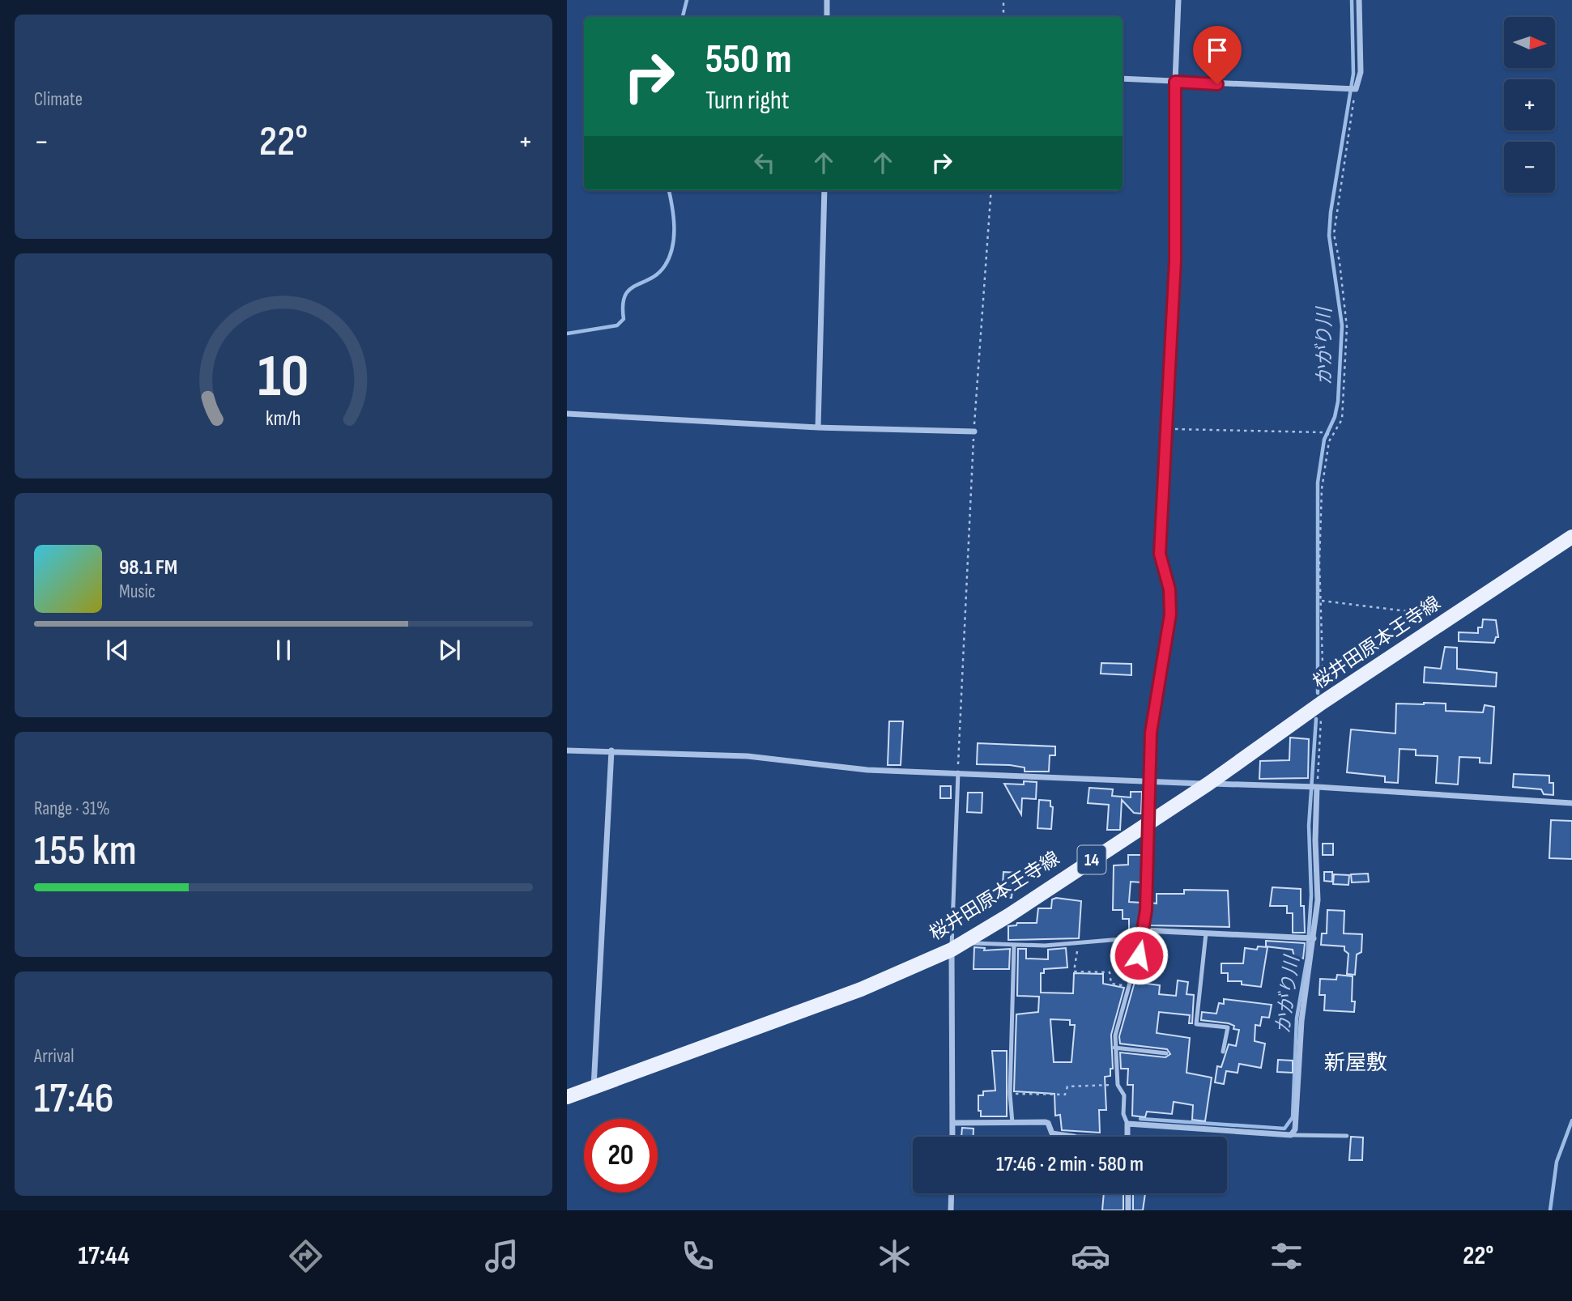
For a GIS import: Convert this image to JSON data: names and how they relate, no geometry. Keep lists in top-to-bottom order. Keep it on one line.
{"streets":{"main road":["桜井田原本王寺線","14"]},"districts":["新屋敷"],"water":["かがり川"],"north":"right","page":{"tile":["Climate",["Range · 31%","155 km"],["Arrival","17:46"]],"map_buttons":["+","−"],"turn":["550 m","Turn right"],"heat":["−","22°","+"],"song":["98.1 FM","Music"],"limit":"20","trip":"17:46 · 2 min · 580 m","tabs":["17:44","22°"],"gauge":["10","km/h"]}}
